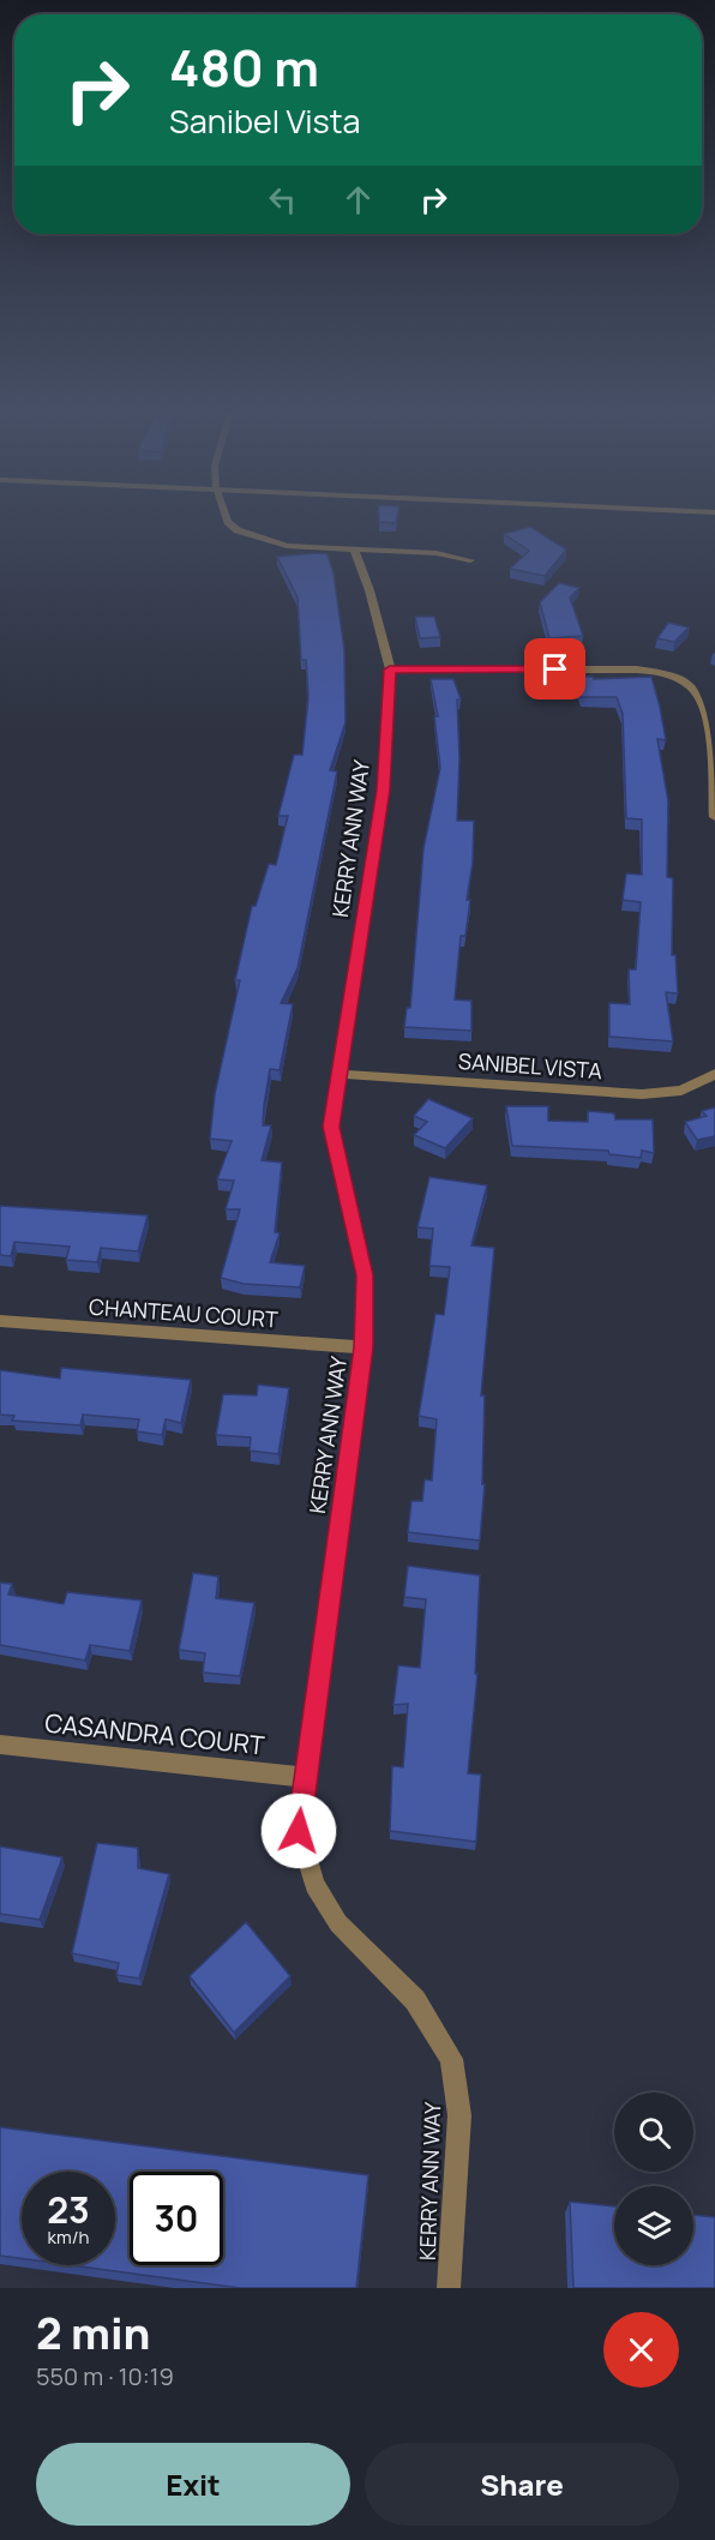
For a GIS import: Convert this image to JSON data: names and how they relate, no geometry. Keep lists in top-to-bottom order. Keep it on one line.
{"streets":{"street":["KERRY ANN WAY","SANIBEL VISTA","CHANTEAU COURT","CASANDRA COURT"]},"crossings":[["KERRY ANN WAY","SANIBEL VISTA"],["KERRY ANN WAY","CHANTEAU COURT"],["KERRY ANN WAY","CASANDRA COURT"]],"page":{"turn":["480 m","Sanibel Vista"],"speed":"23 km/h","limit":"30","heading":["2 min","550 m · 10:19"],"buttons":["Exit","Share"]}}
